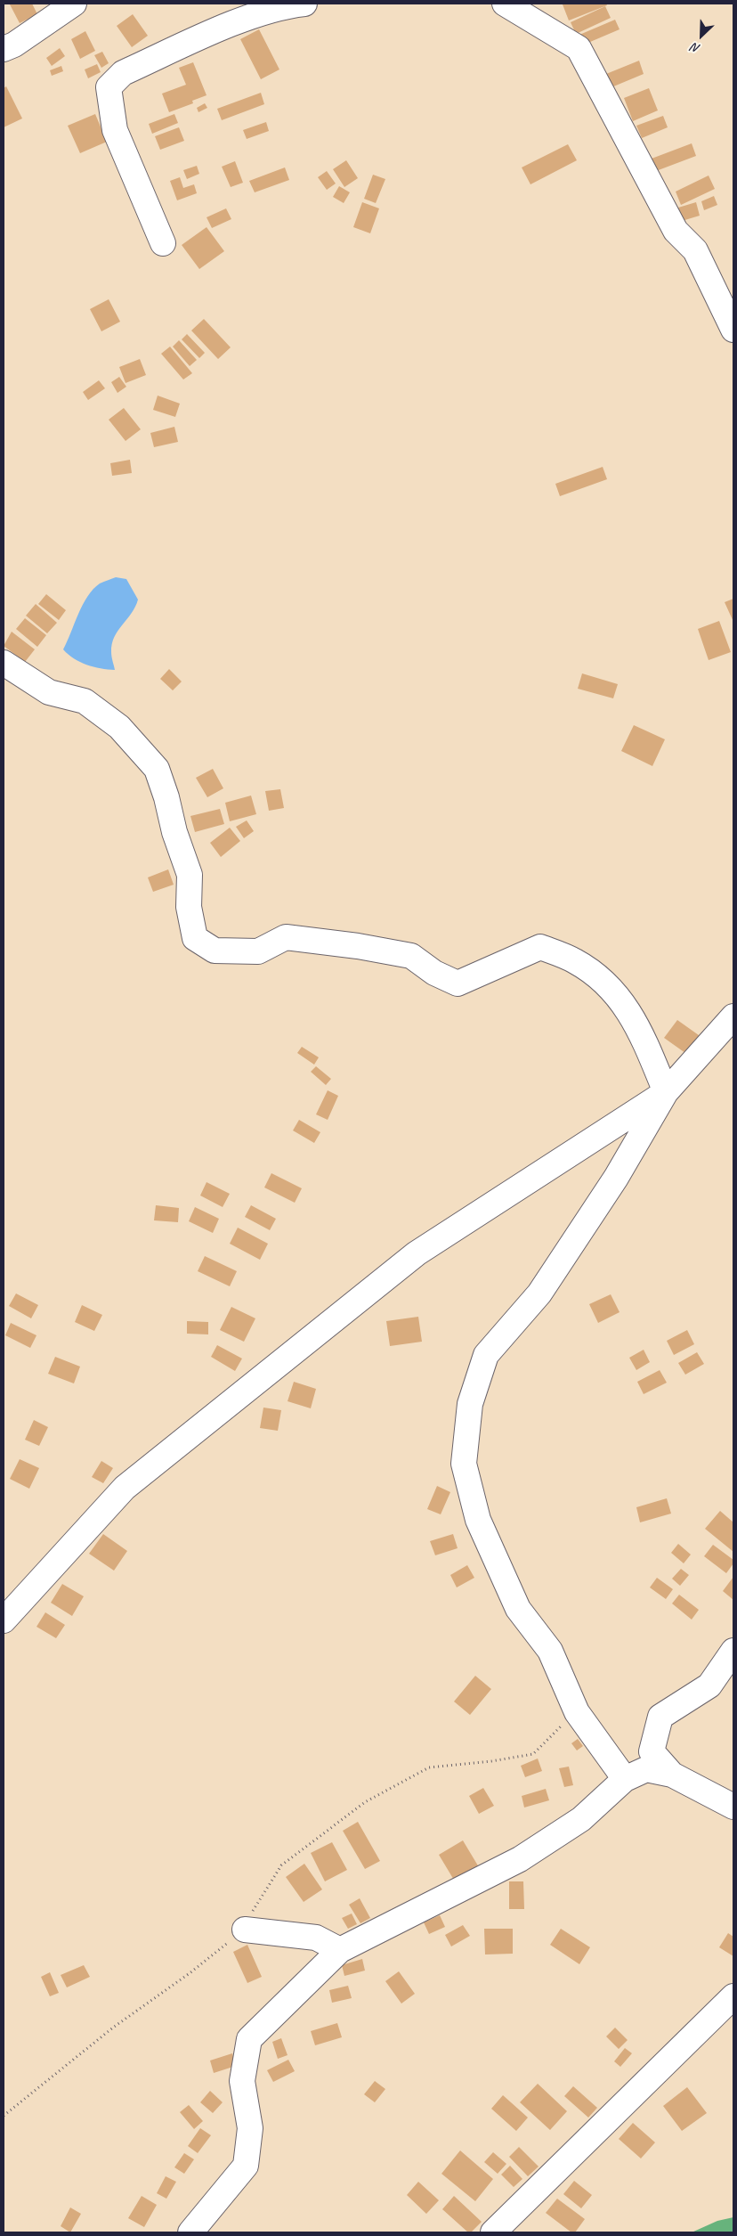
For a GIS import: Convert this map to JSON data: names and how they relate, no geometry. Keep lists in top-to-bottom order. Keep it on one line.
{"north":"bottom left"}
